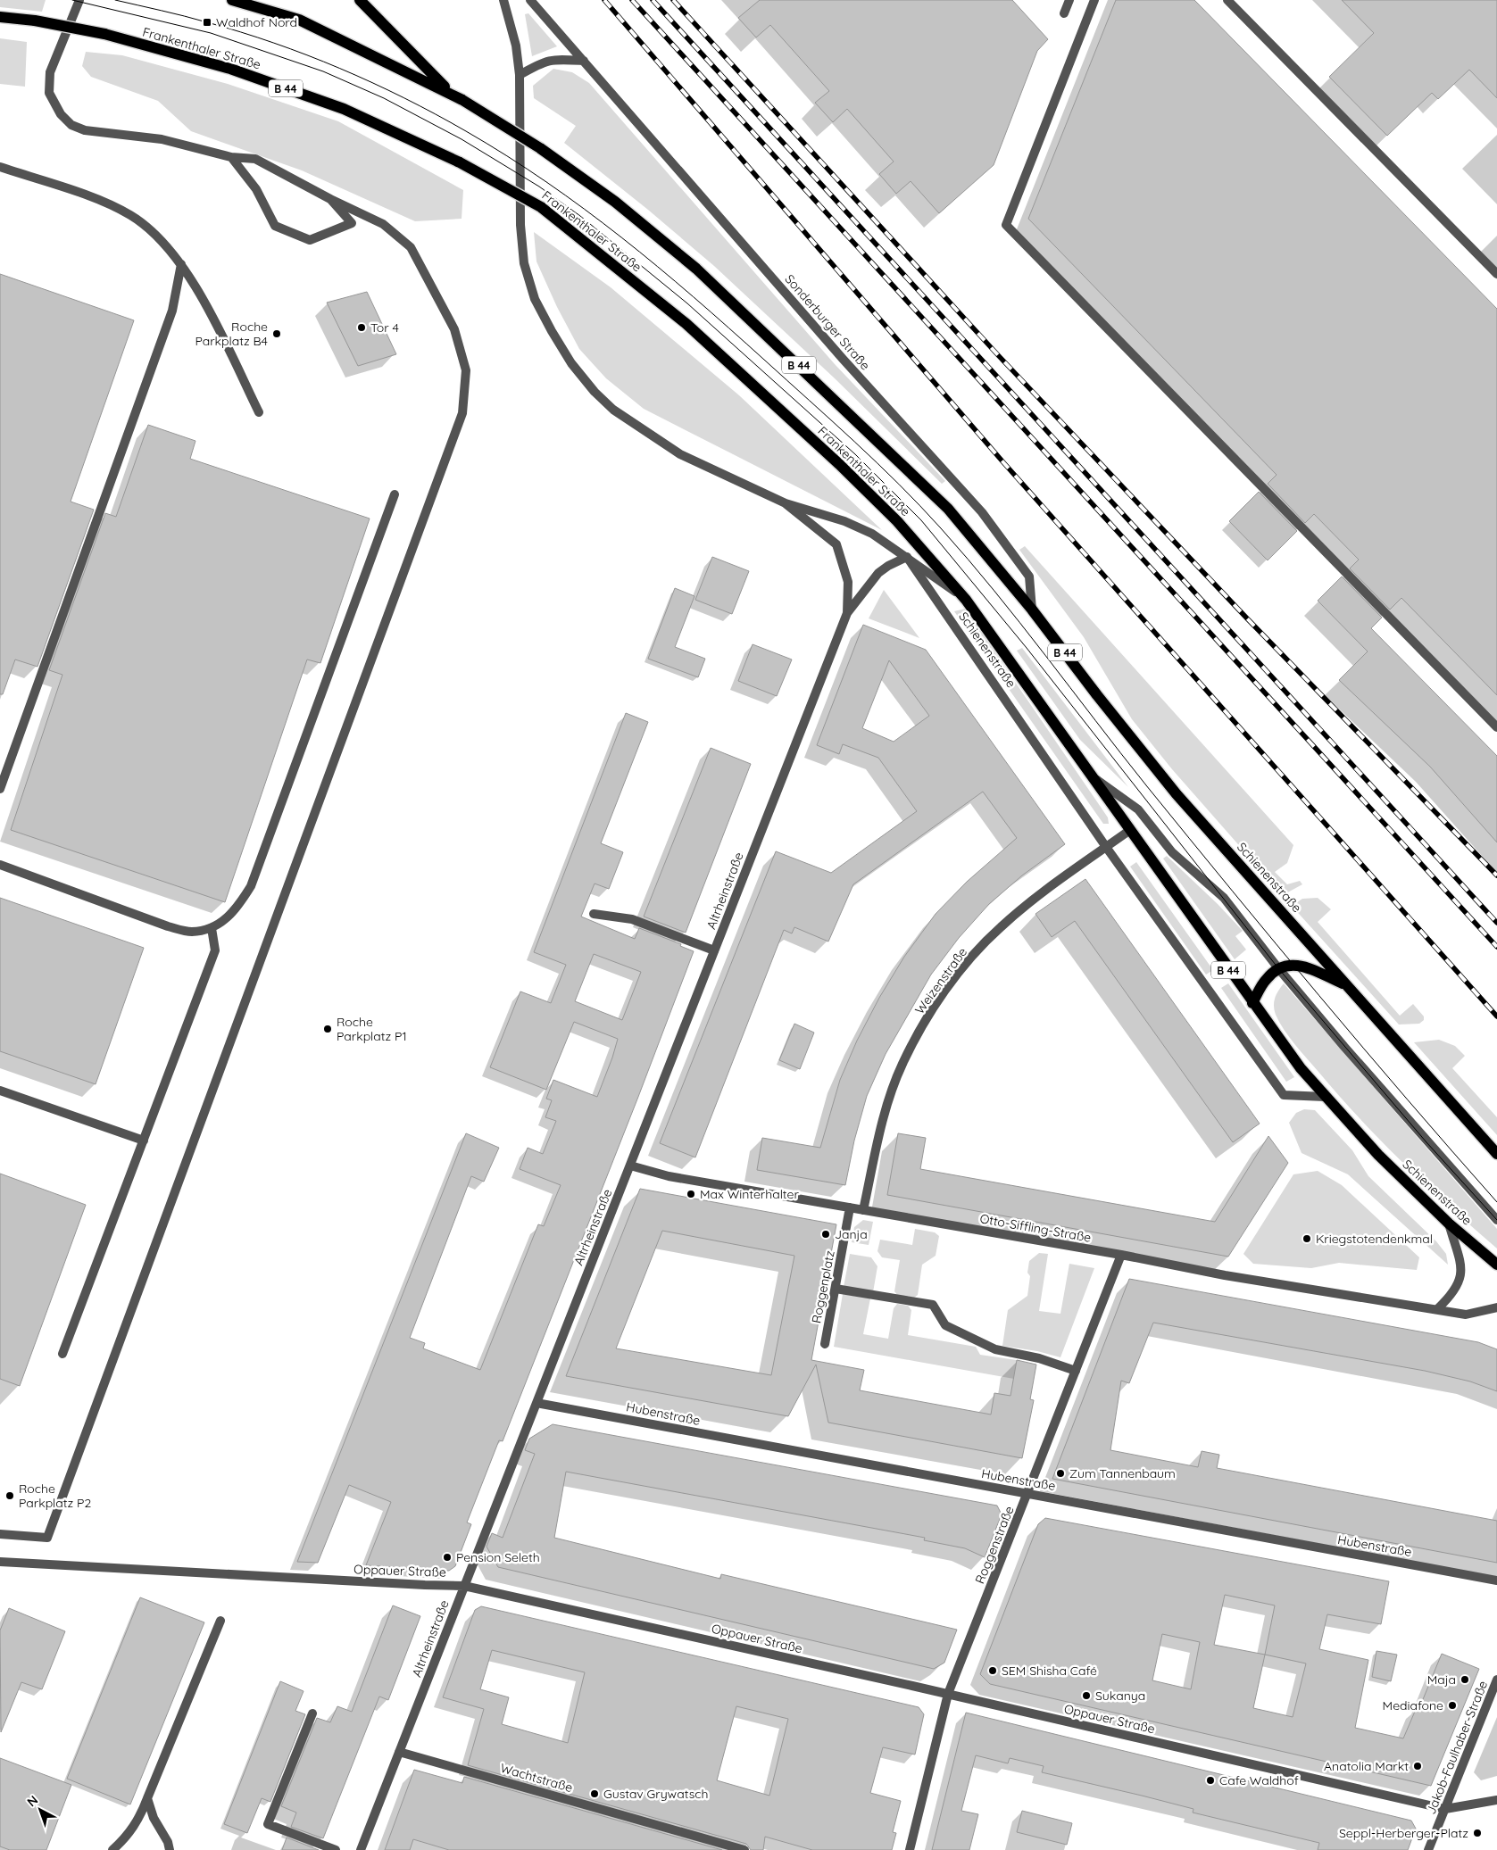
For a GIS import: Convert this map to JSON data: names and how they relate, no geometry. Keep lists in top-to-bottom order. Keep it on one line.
{"streets":{"main road":["Frankenthaler Straße","B 44","Schienenstraße"],"street":["Sonderburger Straße","Altrheinstraße","Weizenstraße","Otto-Siffling-Straße","Roggenplatz","Hubenstraße","Roggenstraße","Oppauer Straße","Jakob-Faulhaber-Straße","Wachtstraße"]},"crossings":[["Frankenthaler Straße","Schienenstraße"],["B 44","Sonderburger Straße"],["B 44","Schienenstraße"],["Sonderburger Straße","Schienenstraße"],["Schienenstraße","Altrheinstraße"],["Schienenstraße","Weizenstraße"],["Altrheinstraße","Otto-Siffling-Straße"],["Altrheinstraße","Hubenstraße"],["Altrheinstraße","Oppauer Straße"],["Altrheinstraße","Wachtstraße"],["Weizenstraße","Otto-Siffling-Straße"],["Otto-Siffling-Straße","Roggenplatz"],["Otto-Siffling-Straße","Roggenstraße"],["Hubenstraße","Roggenstraße"],["Roggenstraße","Oppauer Straße"],["Oppauer Straße","Jakob-Faulhaber-Straße"]],"places":{"transit":["Waldhof Nord"],"other":["Tor 4","Roche Parkplatz B4","Roche Parkplatz P1","Max Winterhalter","Janja","Kriegstotendenkmal","Zum Tannenbaum","Roche Parkplatz P2","Pension Seleth","SEM Shisha Café","Maja","Sukanya","Mediafone","Anatolia Markt","Cafe Waldhof","Gustav Grywatsch","Seppl-Herberger-Platz"]},"north":"top left"}
